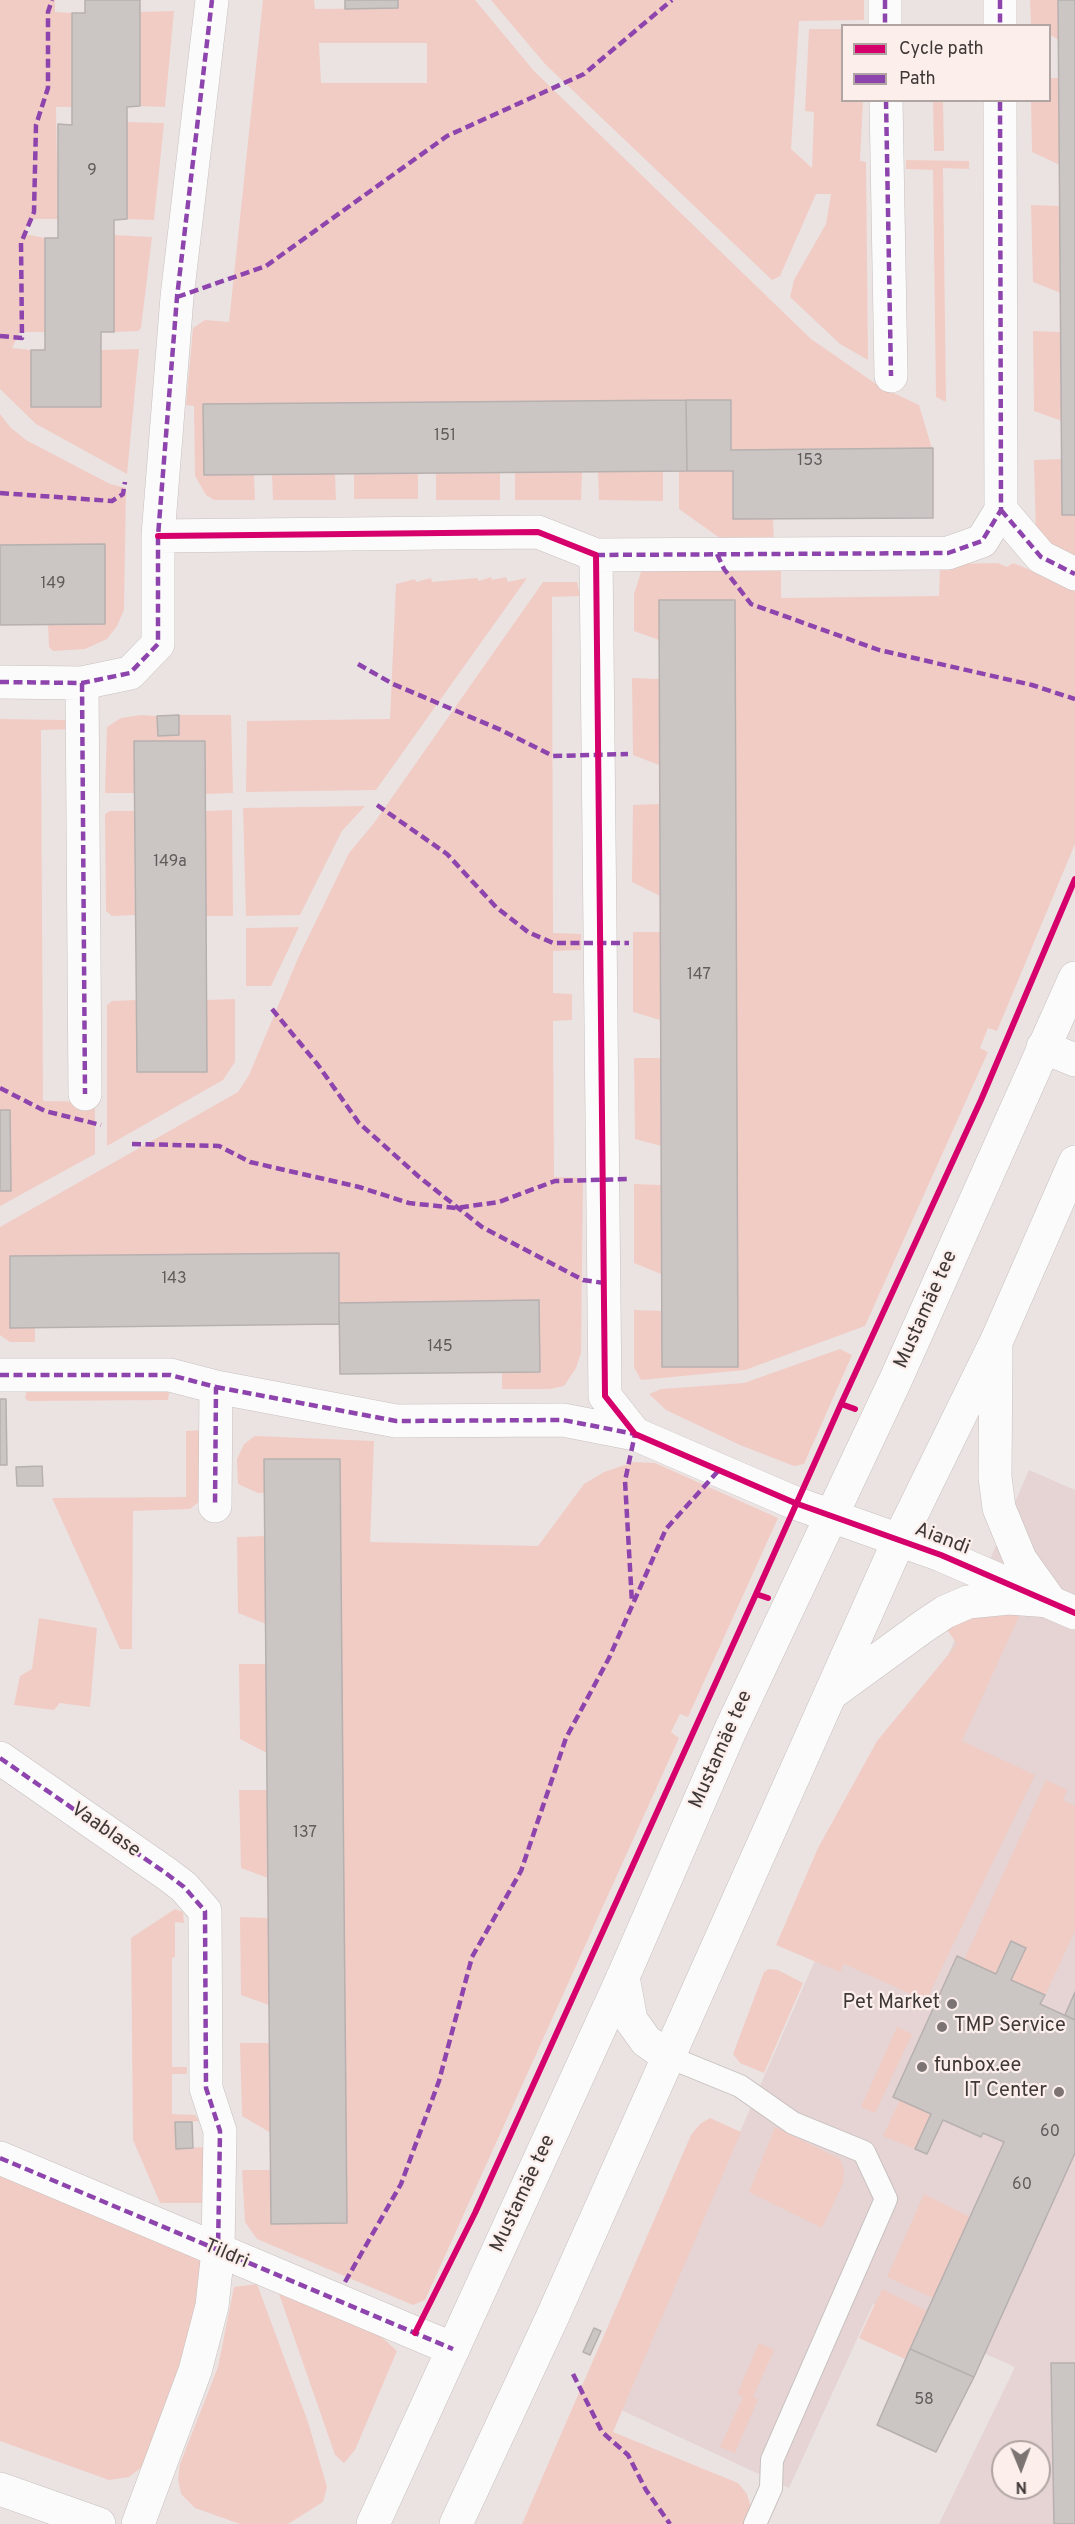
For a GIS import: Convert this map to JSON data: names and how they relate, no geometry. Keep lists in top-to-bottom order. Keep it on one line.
{"streets":{"street":["Mustamäe tee","Aiandi","Vaablase","Tildri"]},"crossings":[["Mustamäe tee","Aiandi"],["Mustamäe tee","Tildri"],["Vaablase","Tildri"]],"places":["Pet Market","TMP Service","funbox.ee","IT Center"],"house_numbers":["9","151","153","149","149a","147","143","145","137","60","60","58"],"legend":["Cycle path","Path"],"north":"bottom"}
